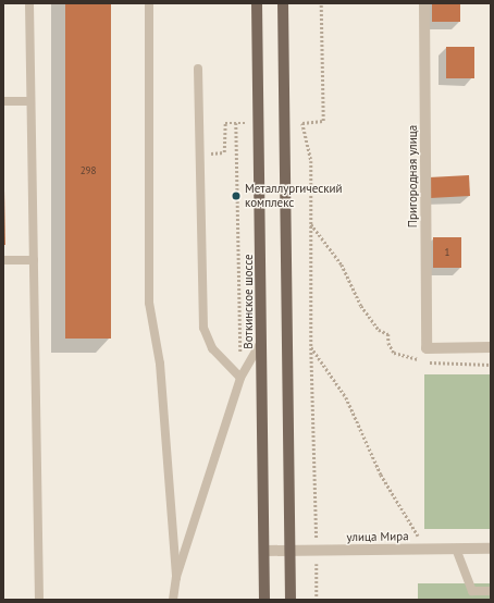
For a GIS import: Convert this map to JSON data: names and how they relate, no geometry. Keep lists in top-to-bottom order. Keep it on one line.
{"streets":{"main road":["Воткинское шоссе"],"street":["Пригородная улица","улица Мира"]},"crossings":[["Воткинское шоссе","улица Мира"]],"places":["Металлургический комплекс"],"house_numbers":["298","1"]}
